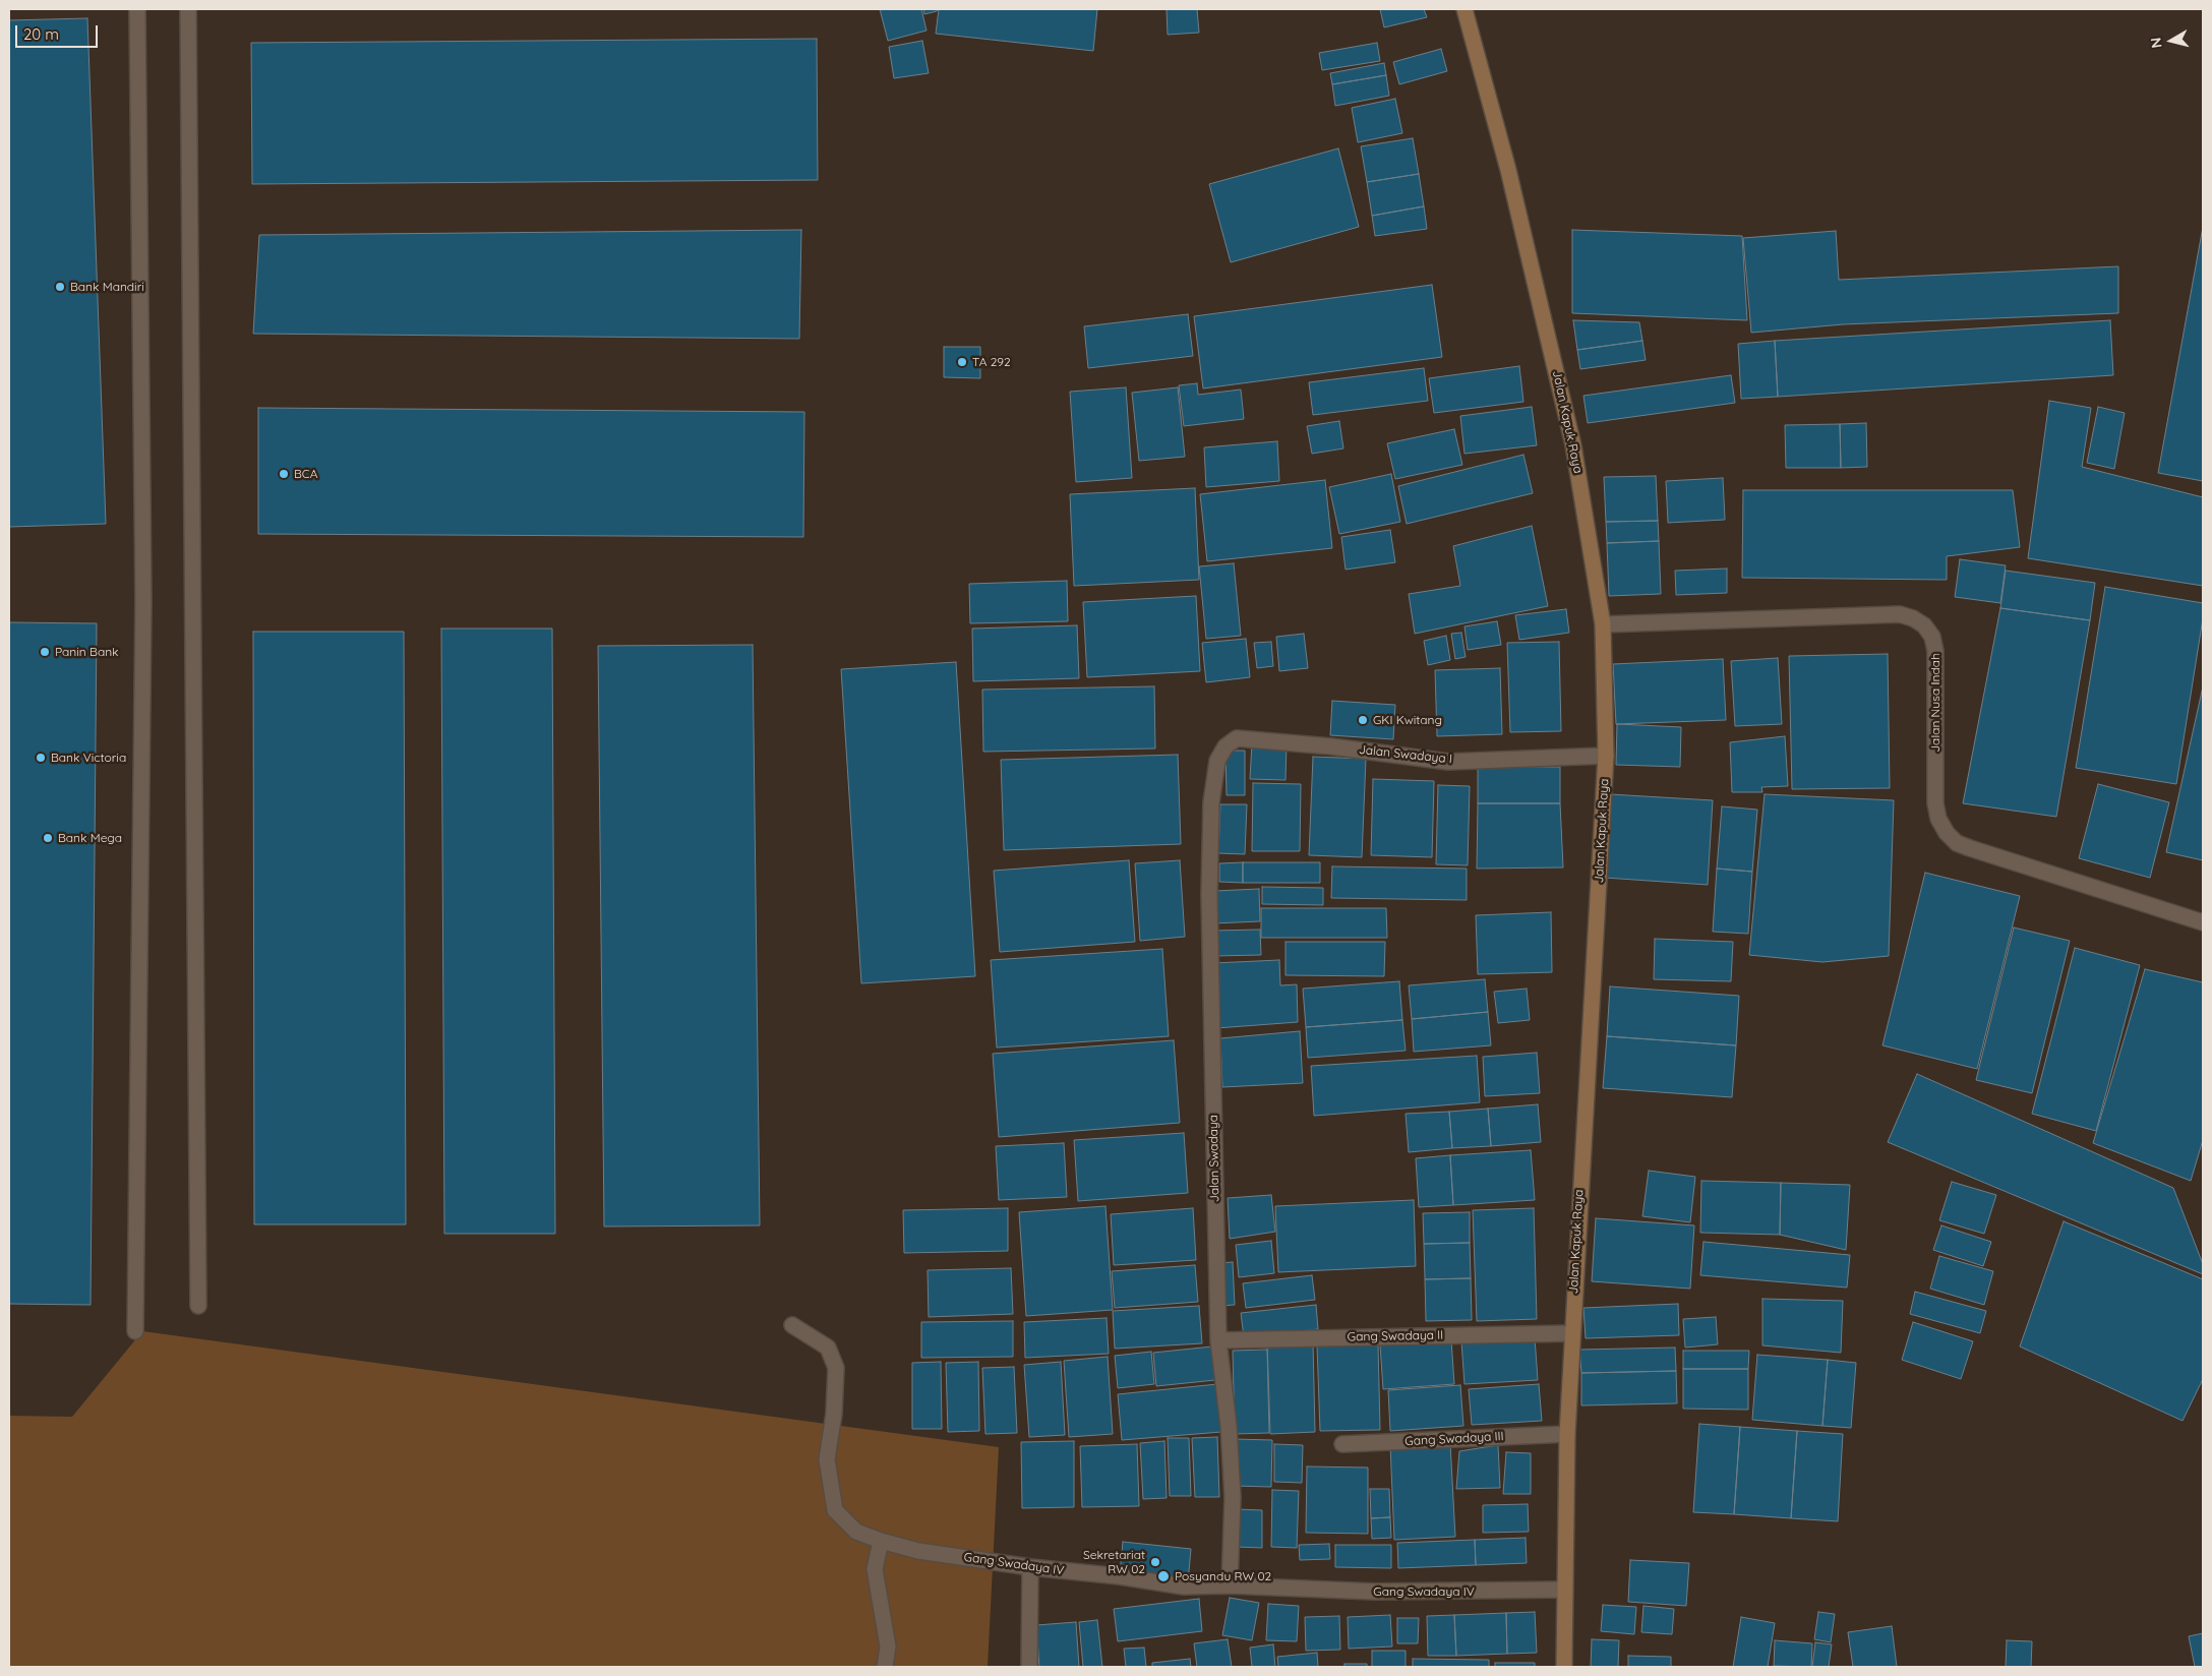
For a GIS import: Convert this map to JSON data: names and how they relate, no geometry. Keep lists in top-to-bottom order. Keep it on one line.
{"streets":{"main road":["Jalan Kapuk Raya"],"street":["Jalan Nusa Indah","Jalan Swadaya I","Jalan Swadaya","Gang Swadaya II","Gang Swadaya III","Gang Swadaya IV"]},"crossings":[["Jalan Kapuk Raya","Jalan Nusa Indah"],["Jalan Kapuk Raya","Jalan Swadaya I"],["Jalan Kapuk Raya","Gang Swadaya II"],["Jalan Kapuk Raya","Gang Swadaya III"],["Jalan Kapuk Raya","Gang Swadaya IV"],["Jalan Swadaya I","Jalan Swadaya"],["Jalan Swadaya","Gang Swadaya II"],["Jalan Swadaya","Gang Swadaya IV"]],"places":["Bank Mandiri","TA 292","BCA","Panin Bank","GKI Kwitang","Bank Victoria","Bank Mega","Sekretariat RW 02","Posyandu RW 02"],"scale_bar":"20 m","north":"left"}
